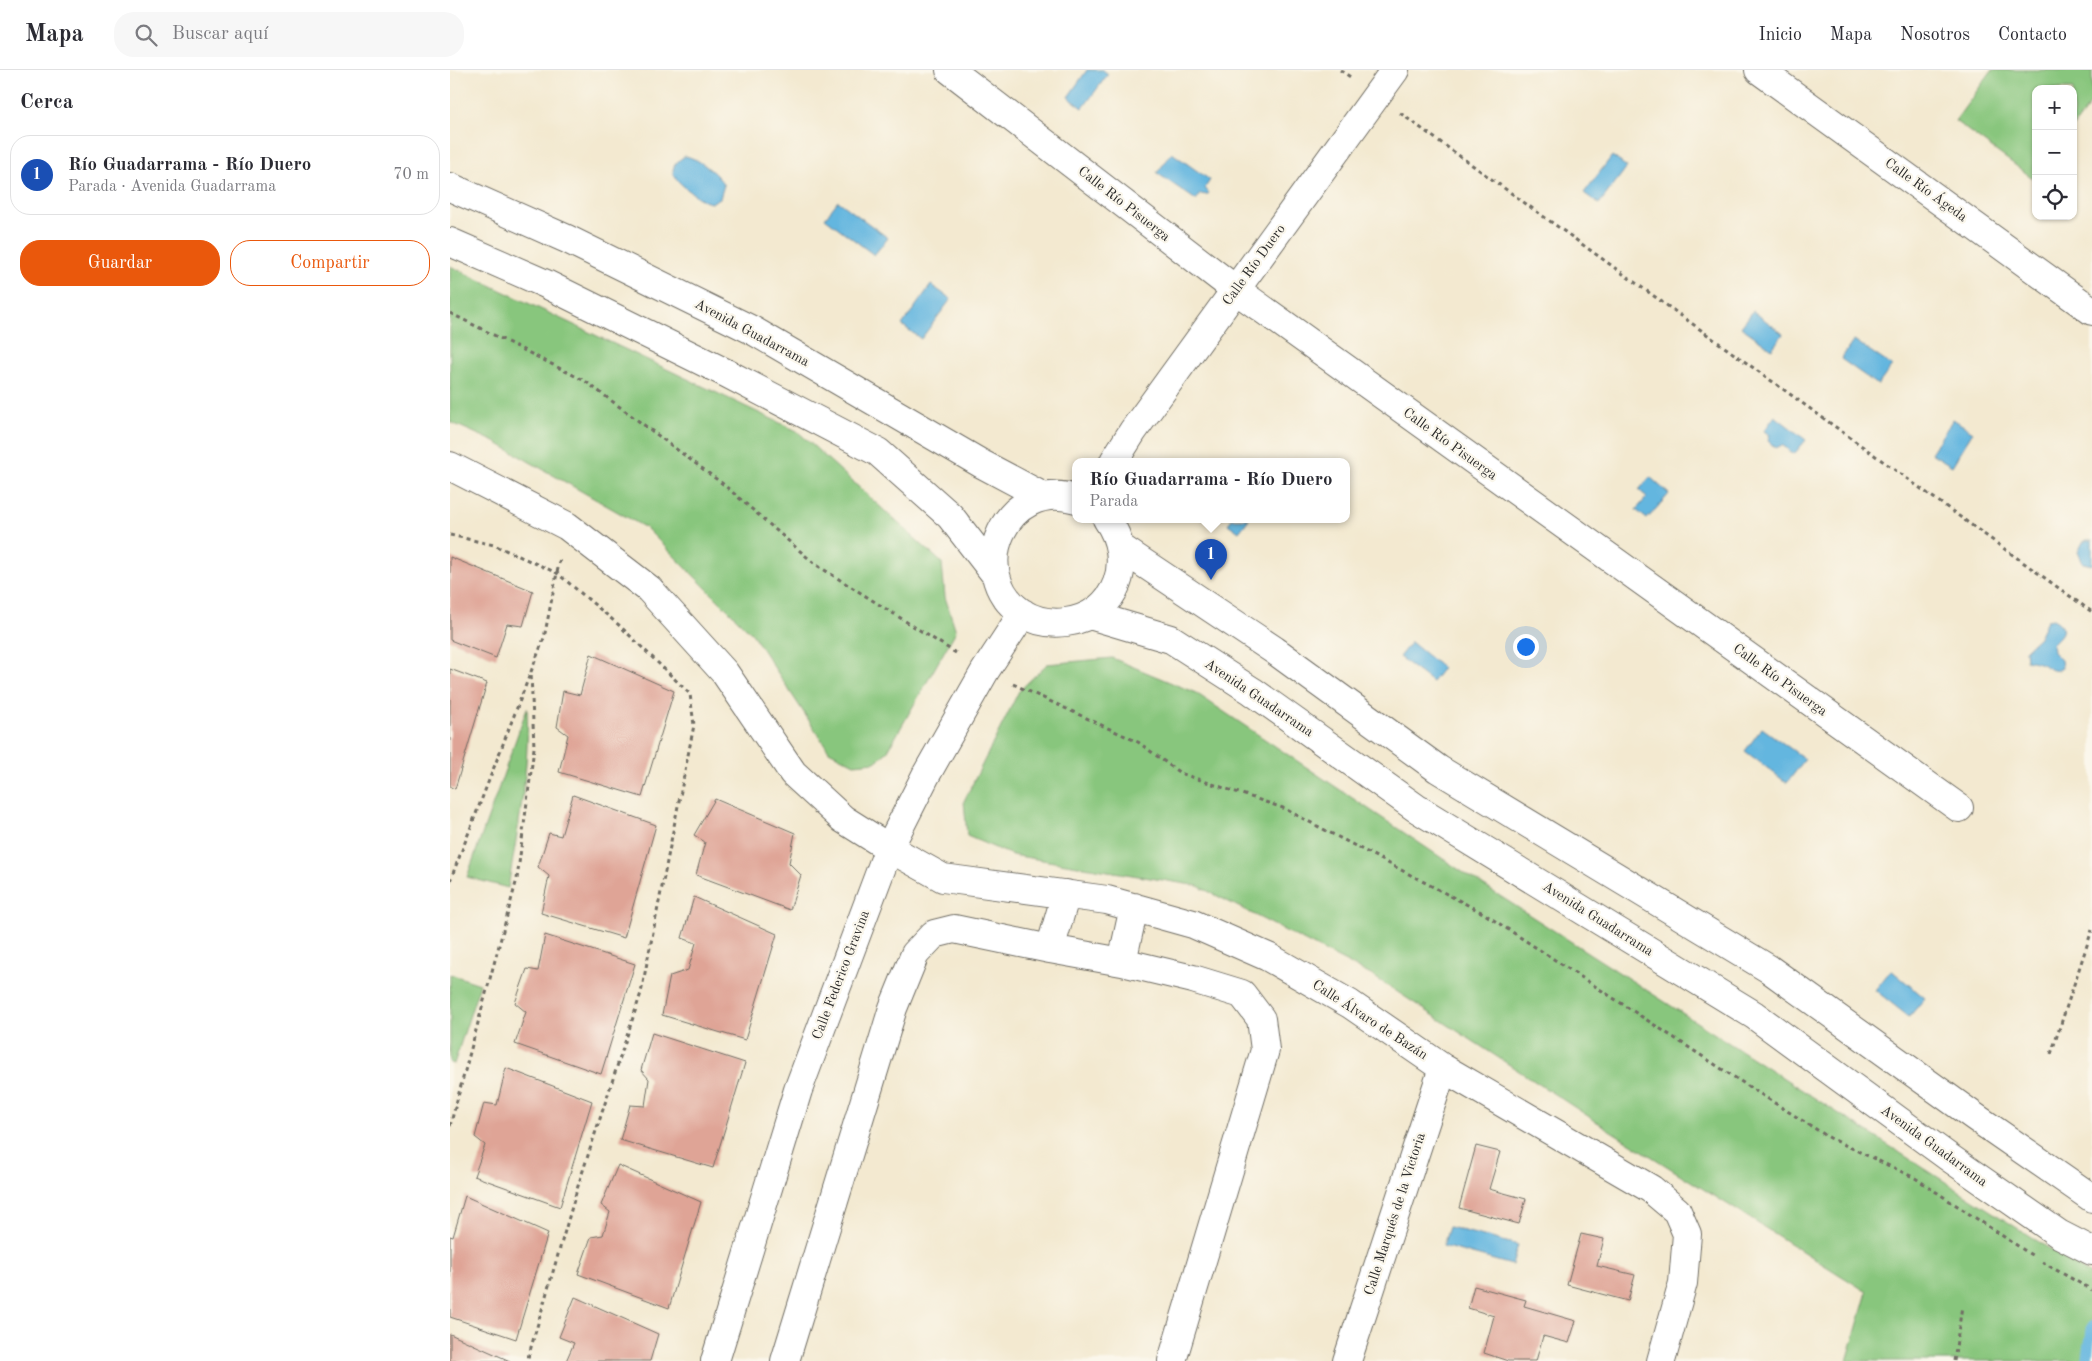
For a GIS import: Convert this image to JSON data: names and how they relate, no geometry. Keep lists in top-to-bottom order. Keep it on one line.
{"streets":{"street":["Calle Río Ágeda","Calle Río Pisuerga","Calle Río Duero","Avenida Guadarrama","Calle Federico Gravina","Calle Álvaro de Bazán","Calle Marqués de la Victoria"]},"crossings":[["Calle Río Pisuerga","Calle Río Duero"],["Calle Federico Gravina","Calle Álvaro de Bazán"],["Calle Álvaro de Bazán","Calle Marqués de la Victoria"]],"page":{"header":"Mapa","search":"Buscar aquí","nav":["Inicio","Mapa","Nosotros","Contacto"],"heading":"Cerca","map_buttons":["+","−"],"list":[{"mark":"1","name":"Río Guadarrama - Río Duero","note":"Parada · Avenida Guadarrama","value":"70 m"}],"buttons":["Guardar","Compartir"],"popup":["Río Guadarrama - Río Duero","Parada"],"pins":"1"}}
